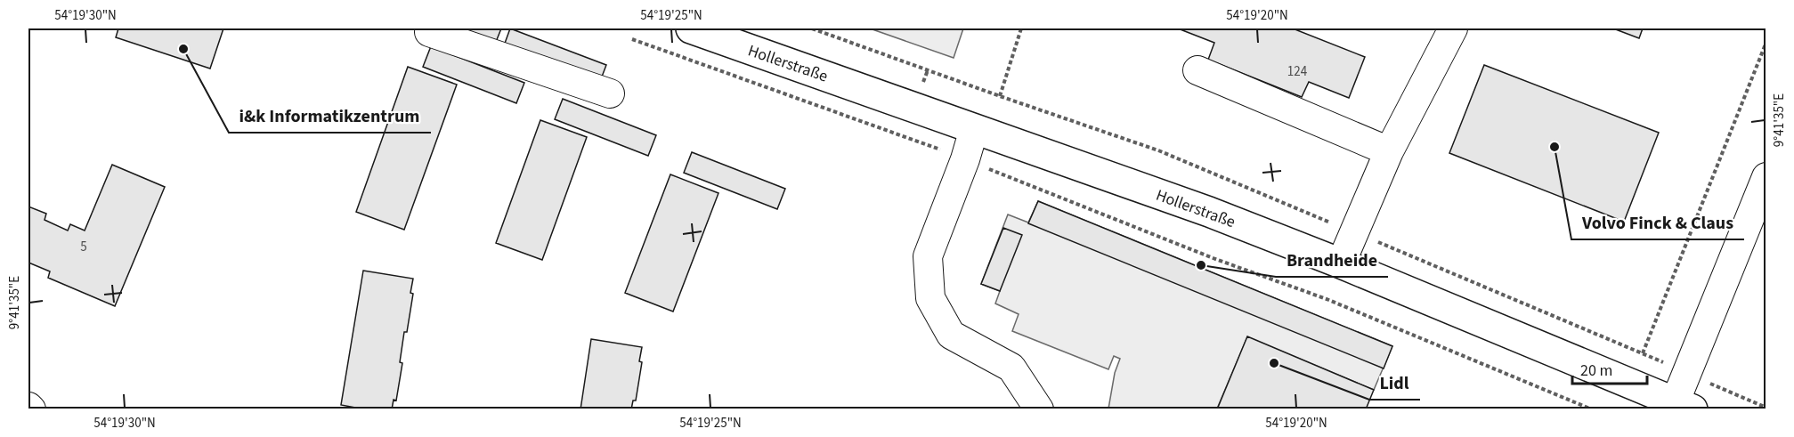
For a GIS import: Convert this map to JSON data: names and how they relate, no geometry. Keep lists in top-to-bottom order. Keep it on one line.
{"streets":{"main road":["Hollerstraße"]},"places":["i&k Informatikzentrum","Volvo Finck & Claus","Brandheide","Lidl"],"house_numbers":["124","5"],"scale_bar":"20 m","coordinates":["54°19'30\"N","54°19'25\"N","54°19'20\"N","9°41'35\"E"]}
